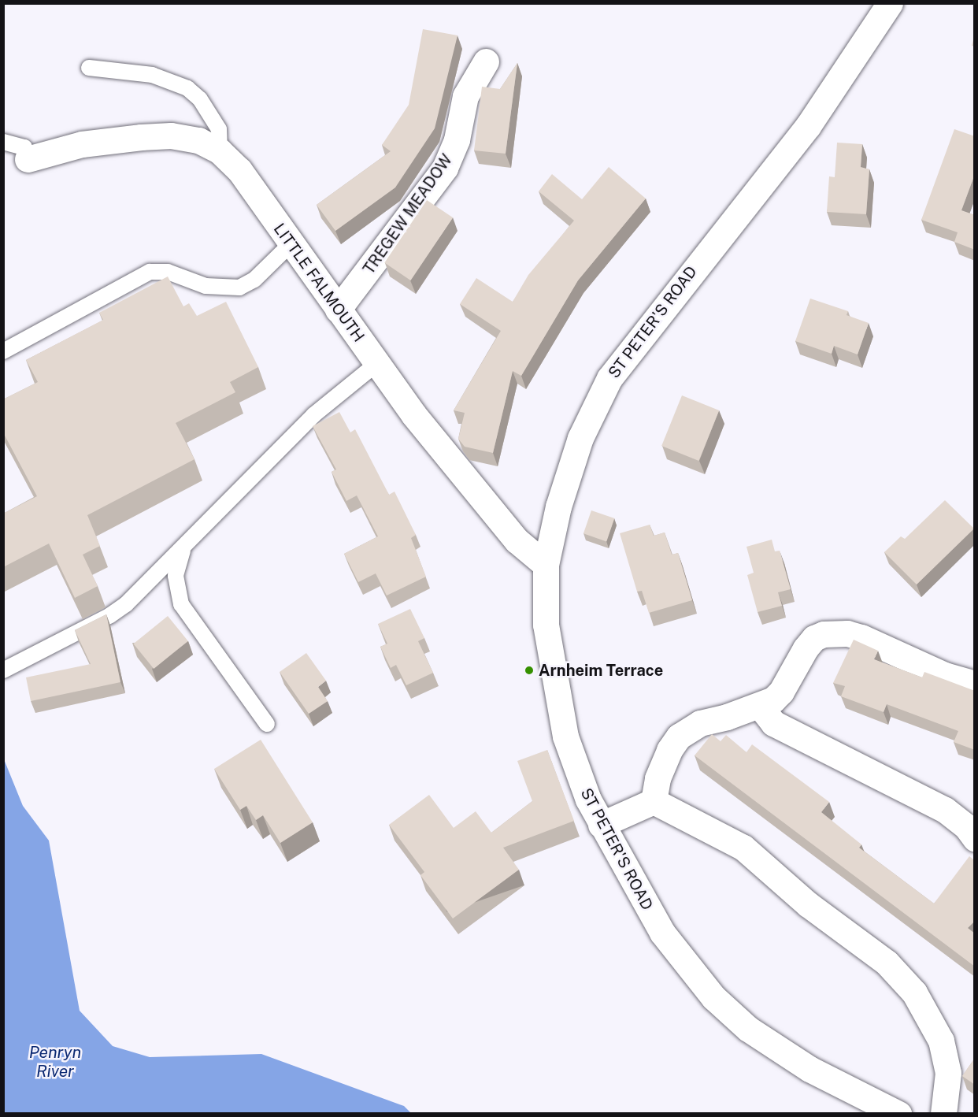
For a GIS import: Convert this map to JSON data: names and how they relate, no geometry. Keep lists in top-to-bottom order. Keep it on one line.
{"streets":{"street":["TREGEW MEADOW","LITTLE FALMOUTH","ST PETER'S ROAD"]},"crossings":[["TREGEW MEADOW","LITTLE FALMOUTH"],["LITTLE FALMOUTH","ST PETER'S ROAD"]],"water":["Penryn River"],"places":["Arnheim Terrace"]}
